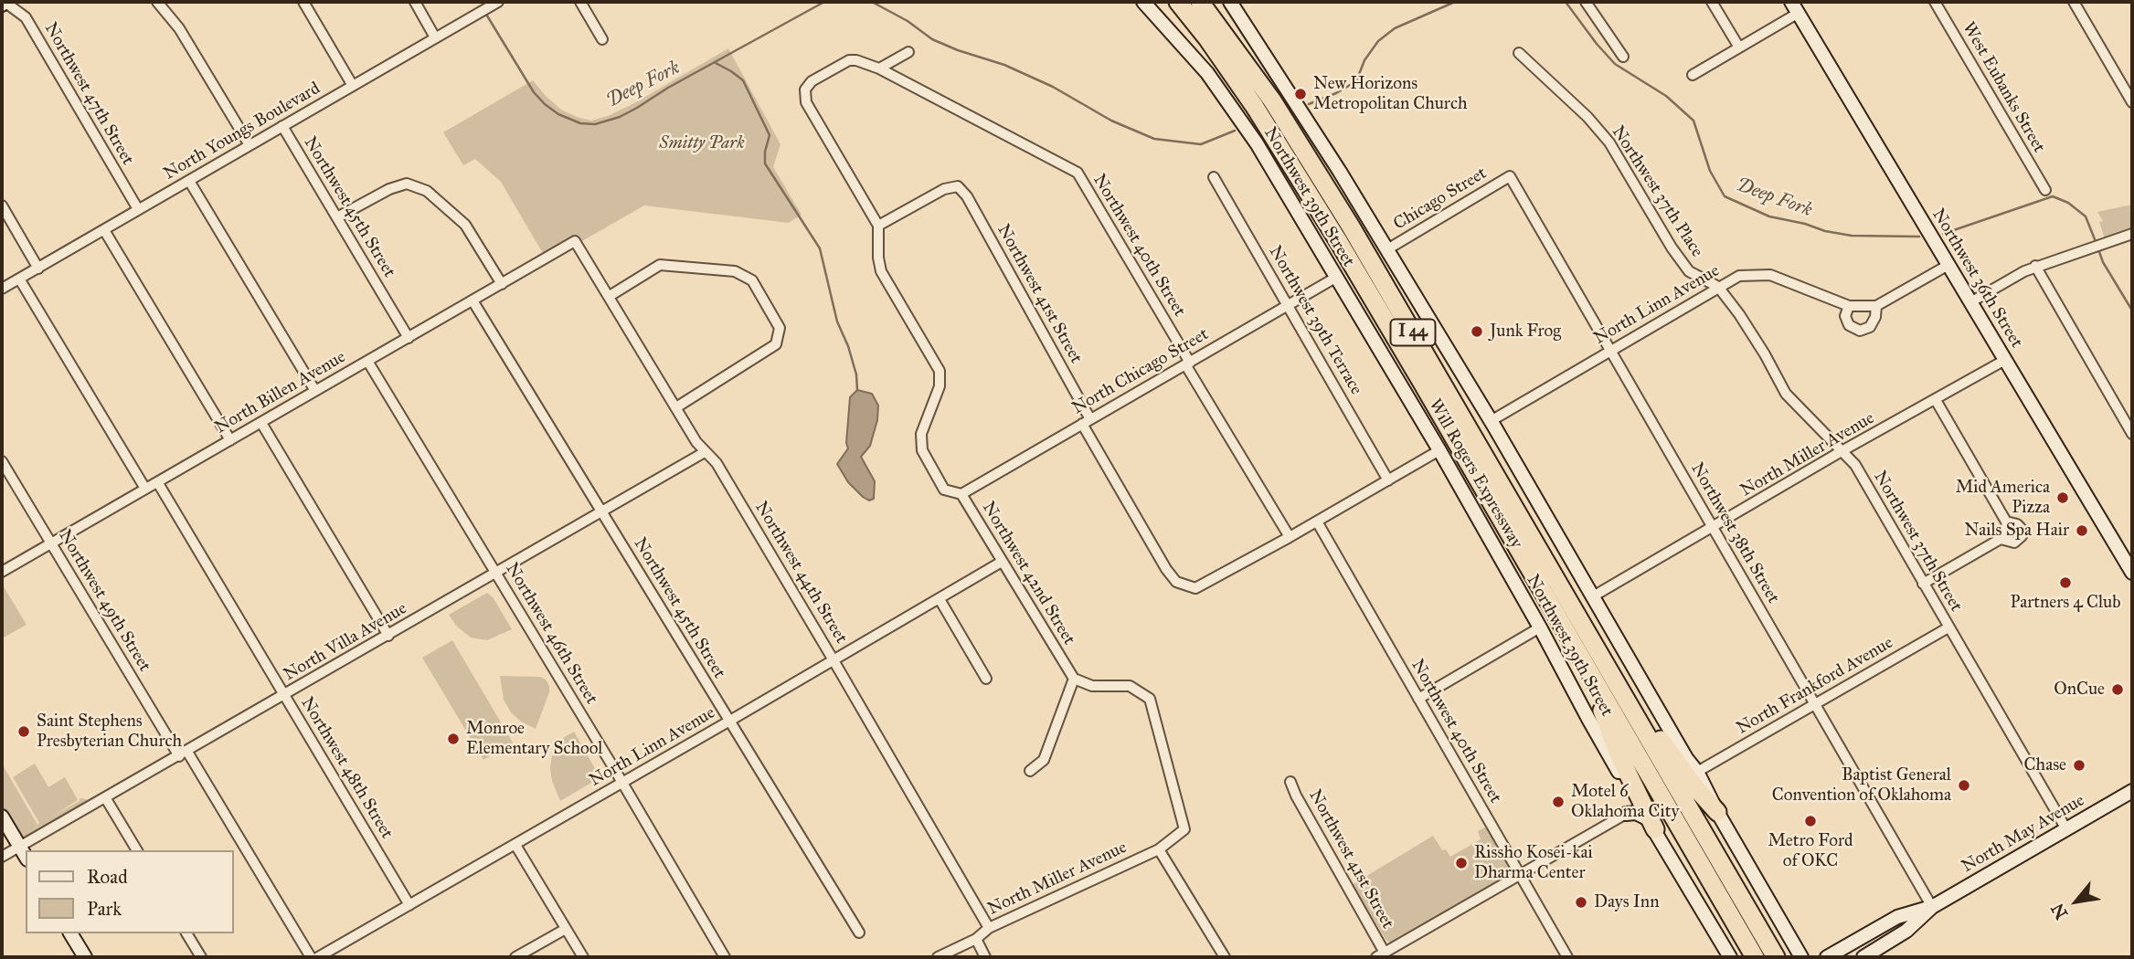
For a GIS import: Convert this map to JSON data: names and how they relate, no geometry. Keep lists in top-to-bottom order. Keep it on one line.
{"streets":{"highway":["I 44","Will Rogers Expressway"],"main road":["Northwest 39th Street","Northwest 36th Street","North May Avenue"],"street":["West Eubanks Street","Northwest 47th Street","North Youngs Boulevard","Northwest 37th Place","Chicago Street","Northwest 45th Street","Northwest 40th Street","Northwest 41st Street","North Linn Avenue","Northwest 39th Terrace","North Chicago Street","North Billen Avenue","North Miller Avenue","Northwest 38th Street","Northwest 37th Street","Northwest 44th Street","Northwest 42nd Street","Northwest 49th Street","Northwest 46th Street","North Villa Avenue","North Frankford Avenue","Northwest 48th Street"]},"crossings":[["Northwest 47th Street","North Youngs Boulevard"],["North Youngs Boulevard","Northwest 45th Street"],["Northwest 37th Place","North Linn Avenue"],["Northwest 37th Place","Northwest 37th Street"],["Northwest 39th Street","North Chicago Street"],["Chicago Street","Northwest 38th Street"],["Northwest 45th Street","North Linn Avenue"],["Northwest 45th Street","North Billen Avenue"],["Northwest 45th Street","North Villa Avenue"],["Northwest 40th Street","Northwest 41st Street"],["Northwest 40th Street","North Chicago Street"],["Northwest 40th Street","Northwest 42nd Street"],["Northwest 36th Street","North Linn Avenue"],["Northwest 36th Street","North Miller Avenue"],["Northwest 41st Street","North Chicago Street"],["Northwest 41st Street","Northwest 42nd Street"],["North Linn Avenue","Northwest 38th Street"],["North Linn Avenue","Northwest 37th Street"],["North Linn Avenue","Northwest 44th Street"],["North Linn Avenue","Northwest 42nd Street"],["North Linn Avenue","Northwest 46th Street"],["North Linn Avenue","Northwest 48th Street"],["Northwest 39th Terrace","North Chicago Street"],["North Chicago Street","Northwest 42nd Street"],["North Billen Avenue","Northwest 44th Street"],["North Billen Avenue","Northwest 49th Street"],["North Billen Avenue","Northwest 46th Street"],["North Billen Avenue","Northwest 48th Street"],["North Miller Avenue","Northwest 38th Street"],["North Miller Avenue","Northwest 37th Street"],["North Miller Avenue","Northwest 44th Street"],["Northwest 38th Street","North Frankford Avenue"],["Northwest 38th Street","North May Avenue"],["Northwest 37th Street","North Frankford Avenue"],["Northwest 37th Street","North May Avenue"],["Northwest 44th Street","North Villa Avenue"],["Northwest 49th Street","North Villa Avenue"],["Northwest 46th Street","North Villa Avenue"],["North Villa Avenue","Northwest 48th Street"]],"water":["Deep Fork"],"parks":["Smitty Park"],"places":["New Horizons Metropolitan Church","Junk Frog","Mid America Pizza","Nails Spa Hair","Partners 4 Club","OnCue","Saint Stephens Presbyterian Church","Monroe Elementary School","Chase","Baptist General Convention of Oklahoma","Motel 6 Oklahoma City","Metro Ford of OKC","Rissho Kosei-kai Dharma Center","Days Inn"],"legend":["Road","Park"],"north":"bottom left"}
